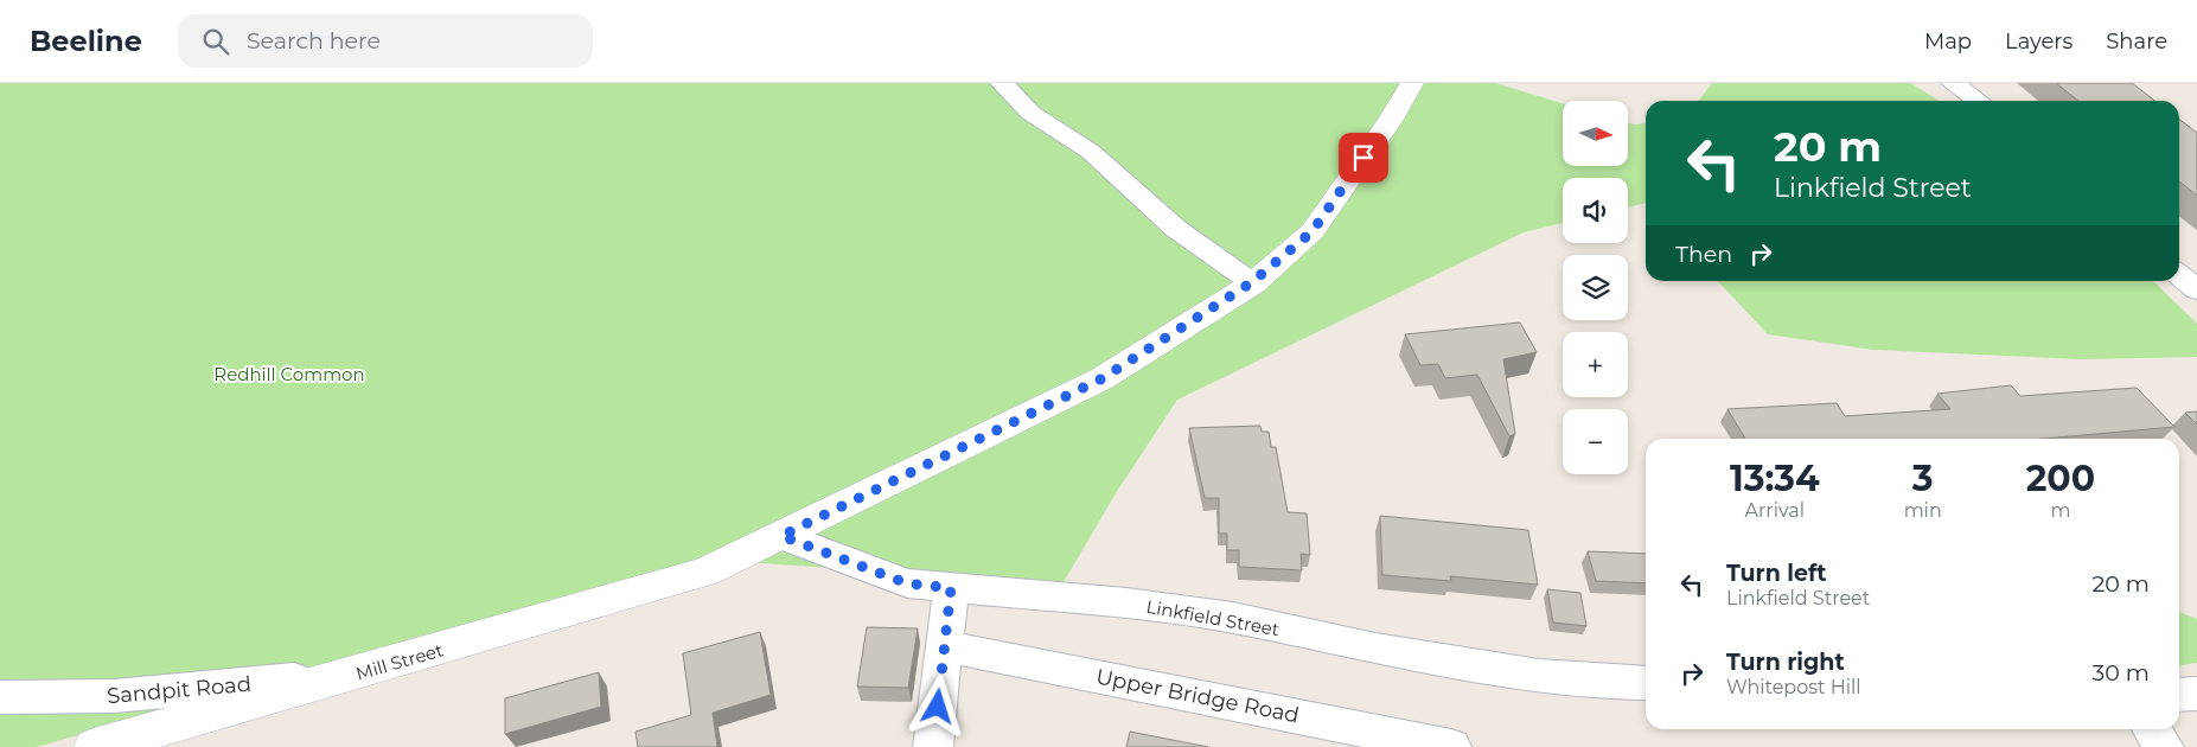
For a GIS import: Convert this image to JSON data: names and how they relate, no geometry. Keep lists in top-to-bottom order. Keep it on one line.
{"streets":{"street":["Linkfield Street","Mill Street","Sandpit Road","Upper Bridge Road"]},"crossings":[["Linkfield Street","Mill Street"],["Mill Street","Sandpit Road"]],"parks":["Redhill Common"],"north":"right","page":{"header":"Beeline","search":"Search here","nav":["Map","Layers","Share"],"map_buttons":["+","−"],"turn":["20 m","Linkfield Street"],"then":"Then","eta":["13:34","Arrival","3","min","200","m"],"list":[{"name":"Turn left","note":"Linkfield Street","value":"20 m"},{"name":"Turn right","note":"Whitepost Hill","value":"30 m"}]}}
